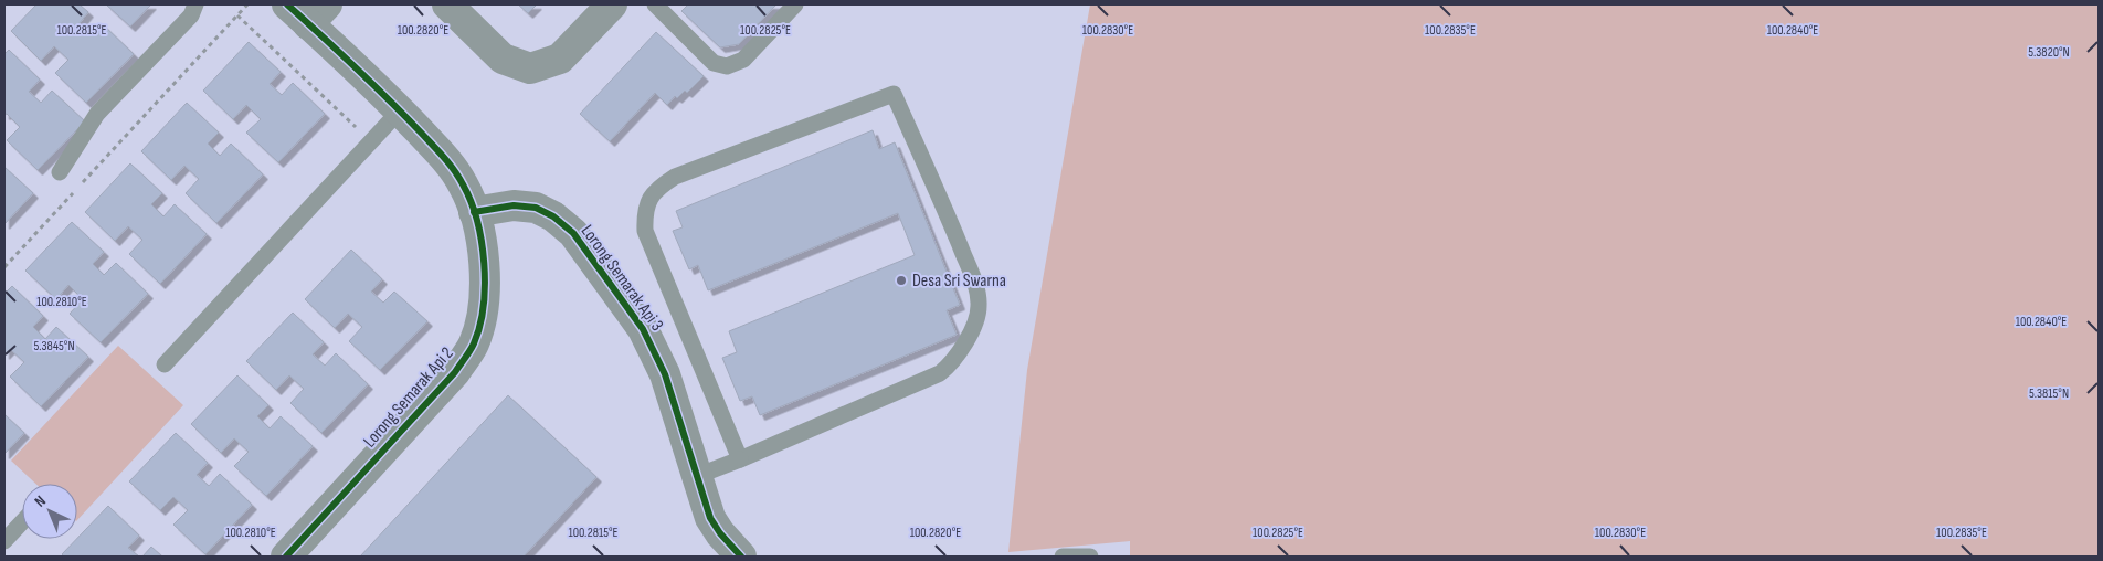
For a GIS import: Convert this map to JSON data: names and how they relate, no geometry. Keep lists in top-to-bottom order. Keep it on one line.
{"streets":{"street":["Lorong Semarak Api 3","Lorong Semarak Api 2"]},"crossings":[["Lorong Semarak Api 3","Lorong Semarak Api 2"]],"places":["Desa Sri Swarna"],"north":"top left","coordinates":["100.2830°E","100.2835°E","100.2840°E","100.2815°E","100.2820°E","100.2825°E","5.3820°N","100.2810°E","5.3845°N","5.3815°N"]}
